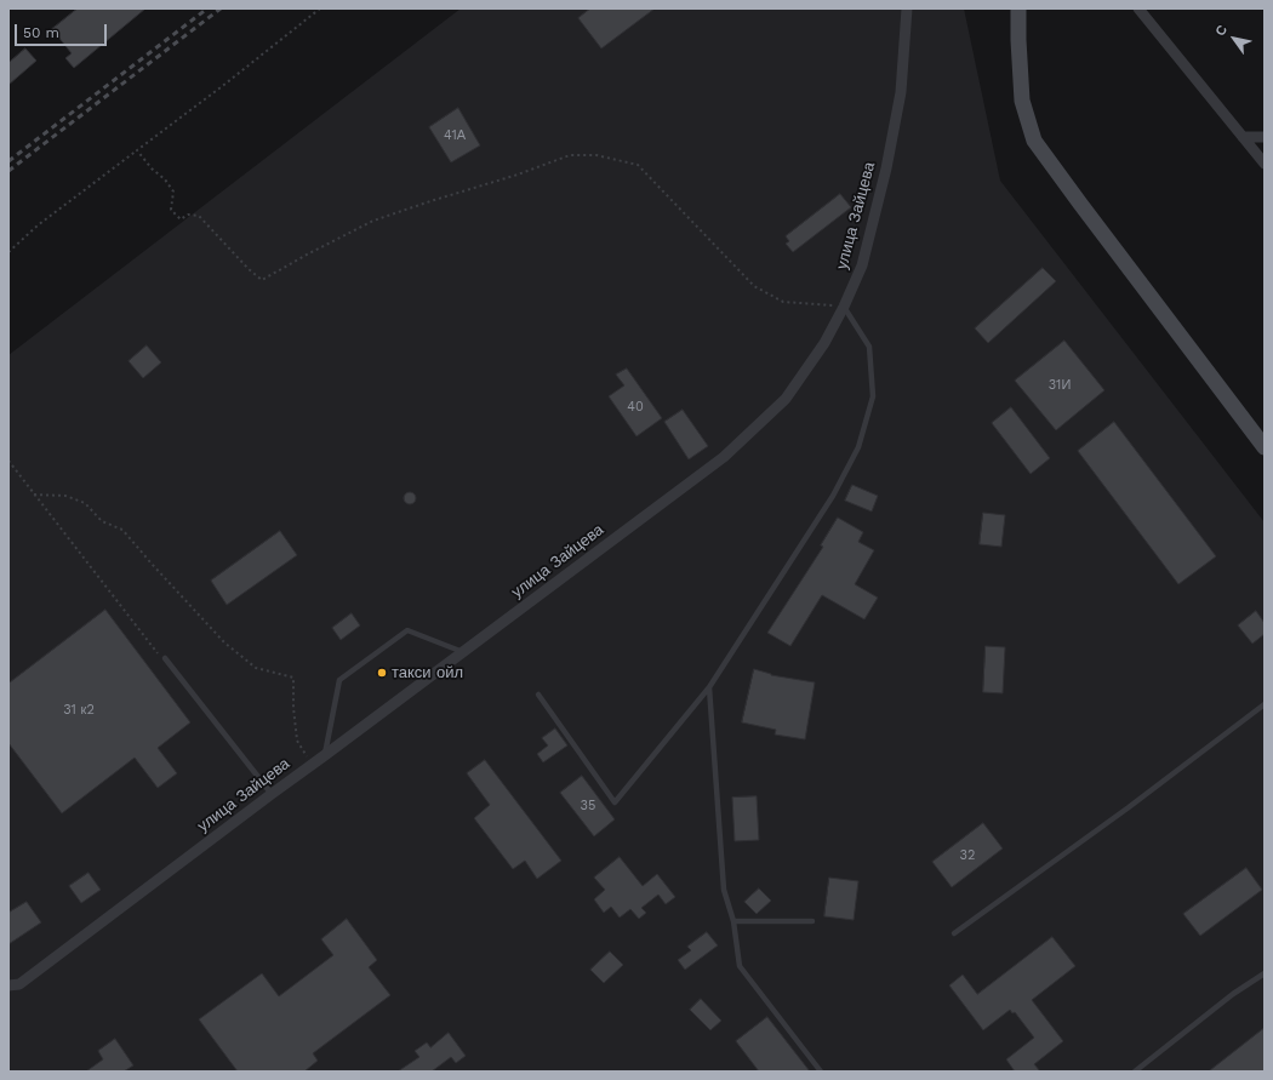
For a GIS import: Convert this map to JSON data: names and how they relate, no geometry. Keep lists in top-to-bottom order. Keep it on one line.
{"streets":{"street":["улица Зайцева"]},"places":["такси ойл"],"house_numbers":["41А","31И","40","31 к2","35","32"],"scale_bar":"50 m","north":"top left"}
